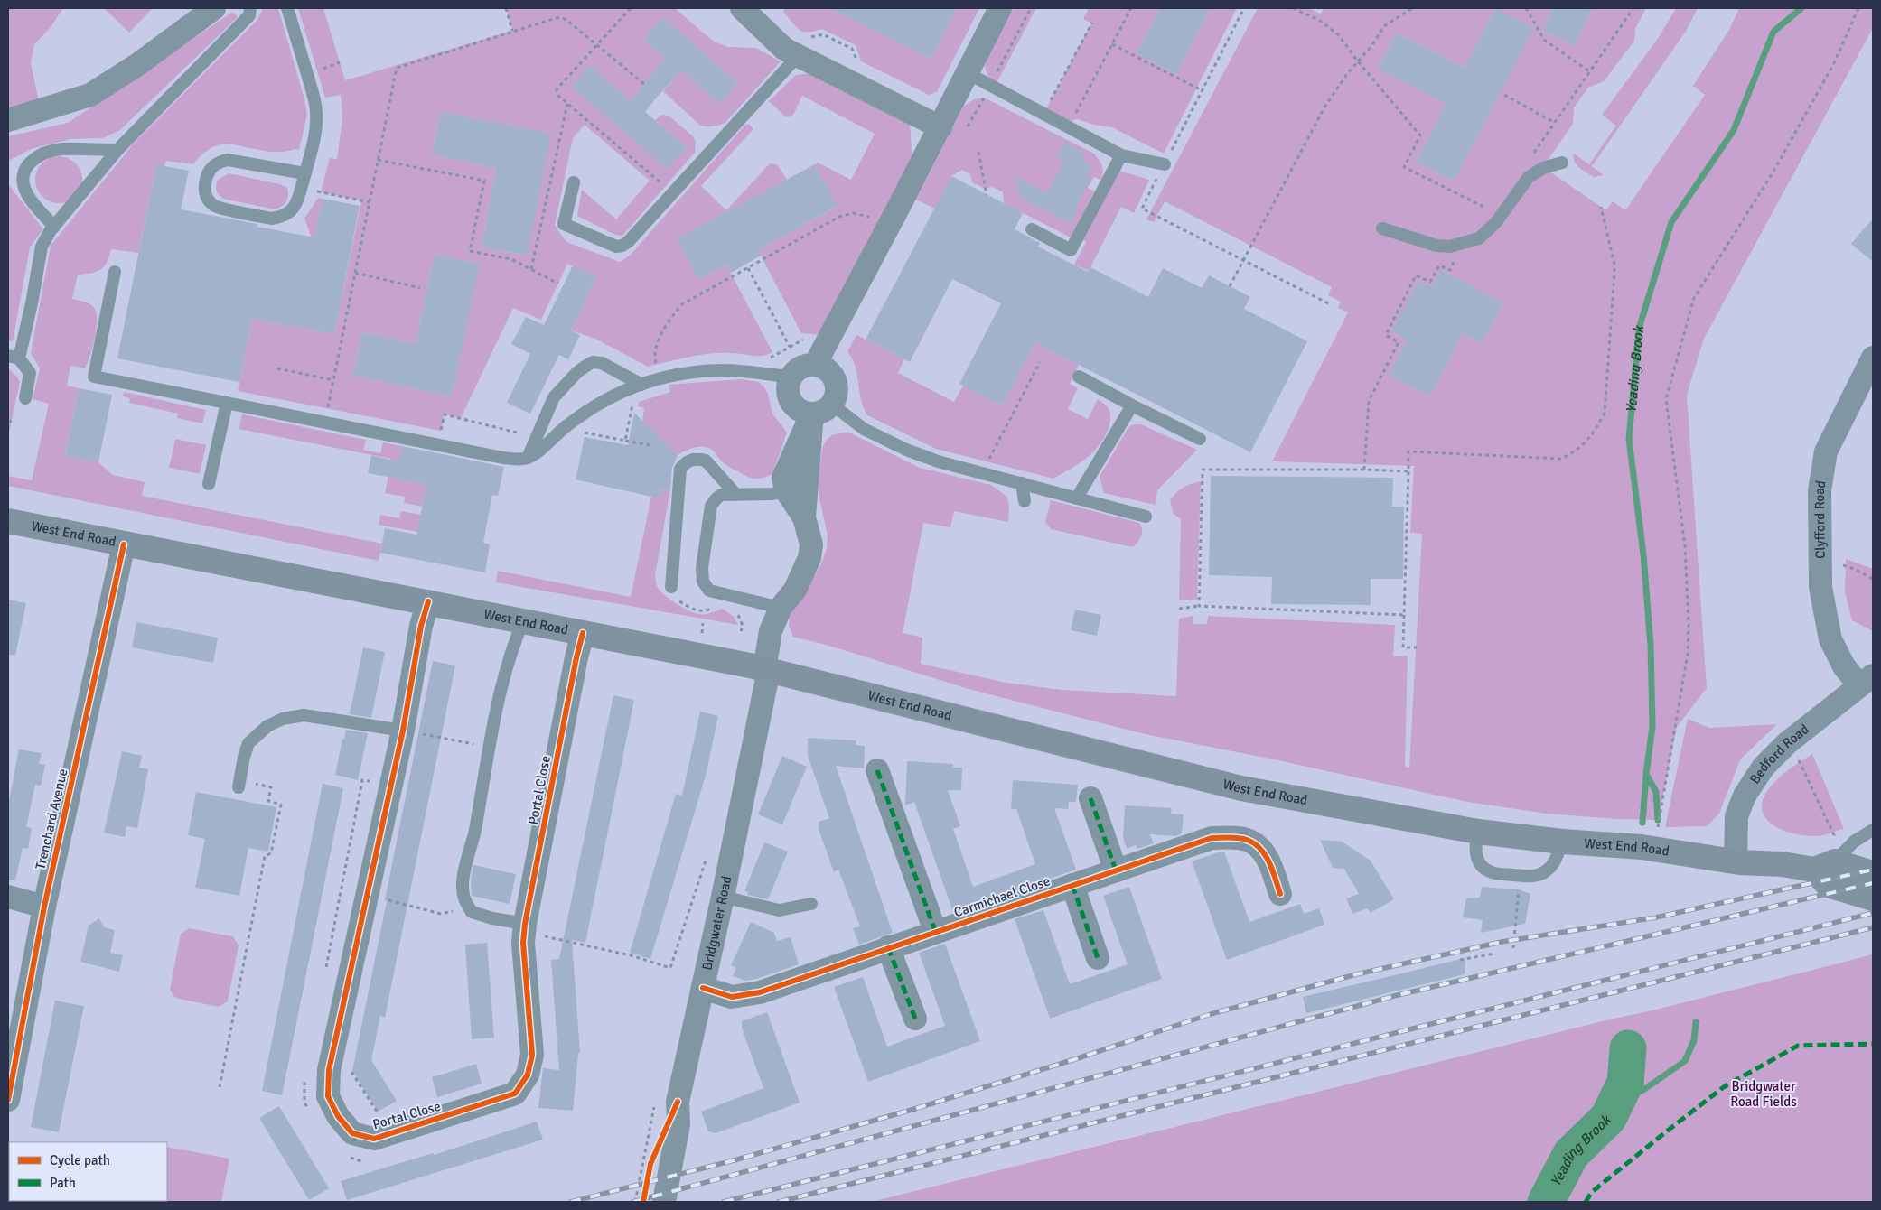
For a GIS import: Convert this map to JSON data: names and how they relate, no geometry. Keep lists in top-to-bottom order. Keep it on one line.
{"streets":{"main road":["West End Road"],"street":["Clyfford Road","Bedford Road","Portal Close","Trenchard Avenue","Carmichael Close","Bridgwater Road"]},"crossings":[["Clyfford Road","Bedford Road"],["West End Road","Bedford Road"],["West End Road","Portal Close"],["West End Road","Trenchard Avenue"],["West End Road","Bridgwater Road"],["Carmichael Close","Bridgwater Road"]],"water":["Yeading Brook"],"parks":["Bridgwater Road Fields"],"legend":["Cycle path","Path"]}
